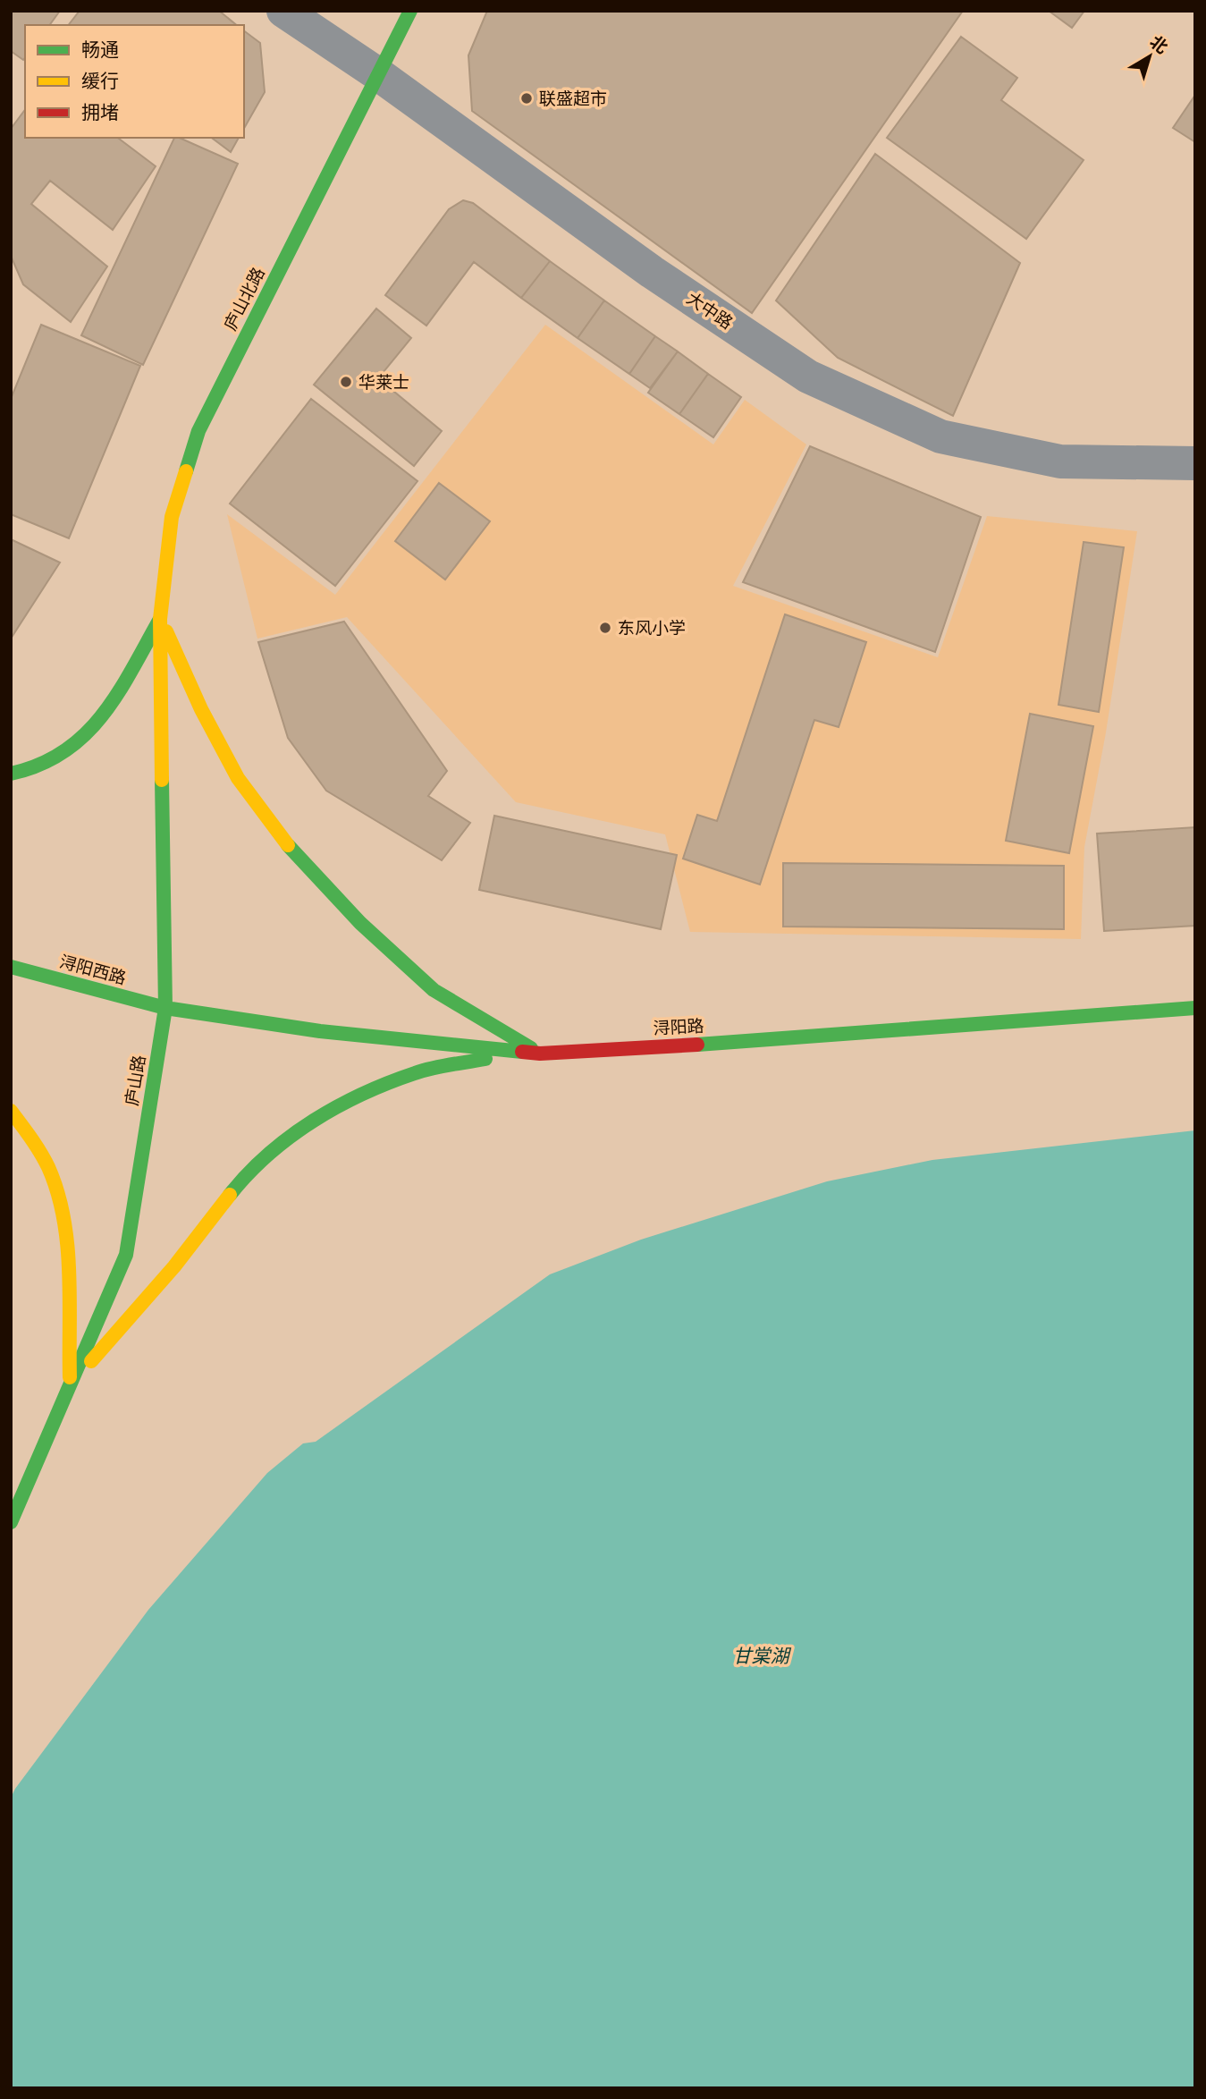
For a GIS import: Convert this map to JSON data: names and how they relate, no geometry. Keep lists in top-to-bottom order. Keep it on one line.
{"streets":{"main road":["庐山北路","浔阳西路","浔阳路","庐山路"],"street":["大中路"]},"crossings":[["庐山北路","大中路"],["庐山北路","庐山路"],["浔阳西路","浔阳路"],["浔阳西路","庐山路"],["浔阳路","庐山路"]],"water":["甘棠湖"],"places":["联盛超市","华莱士","东风小学"],"legend":["畅通","缓行","拥堵"],"north":"top right"}
